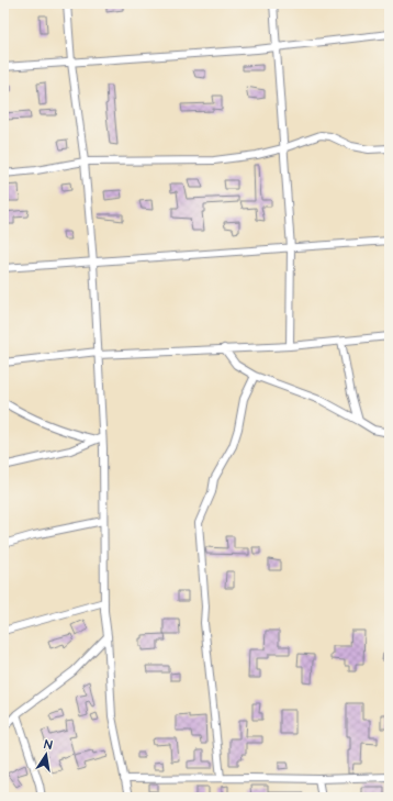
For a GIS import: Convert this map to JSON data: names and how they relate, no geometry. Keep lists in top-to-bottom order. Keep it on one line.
{"north":"top"}
